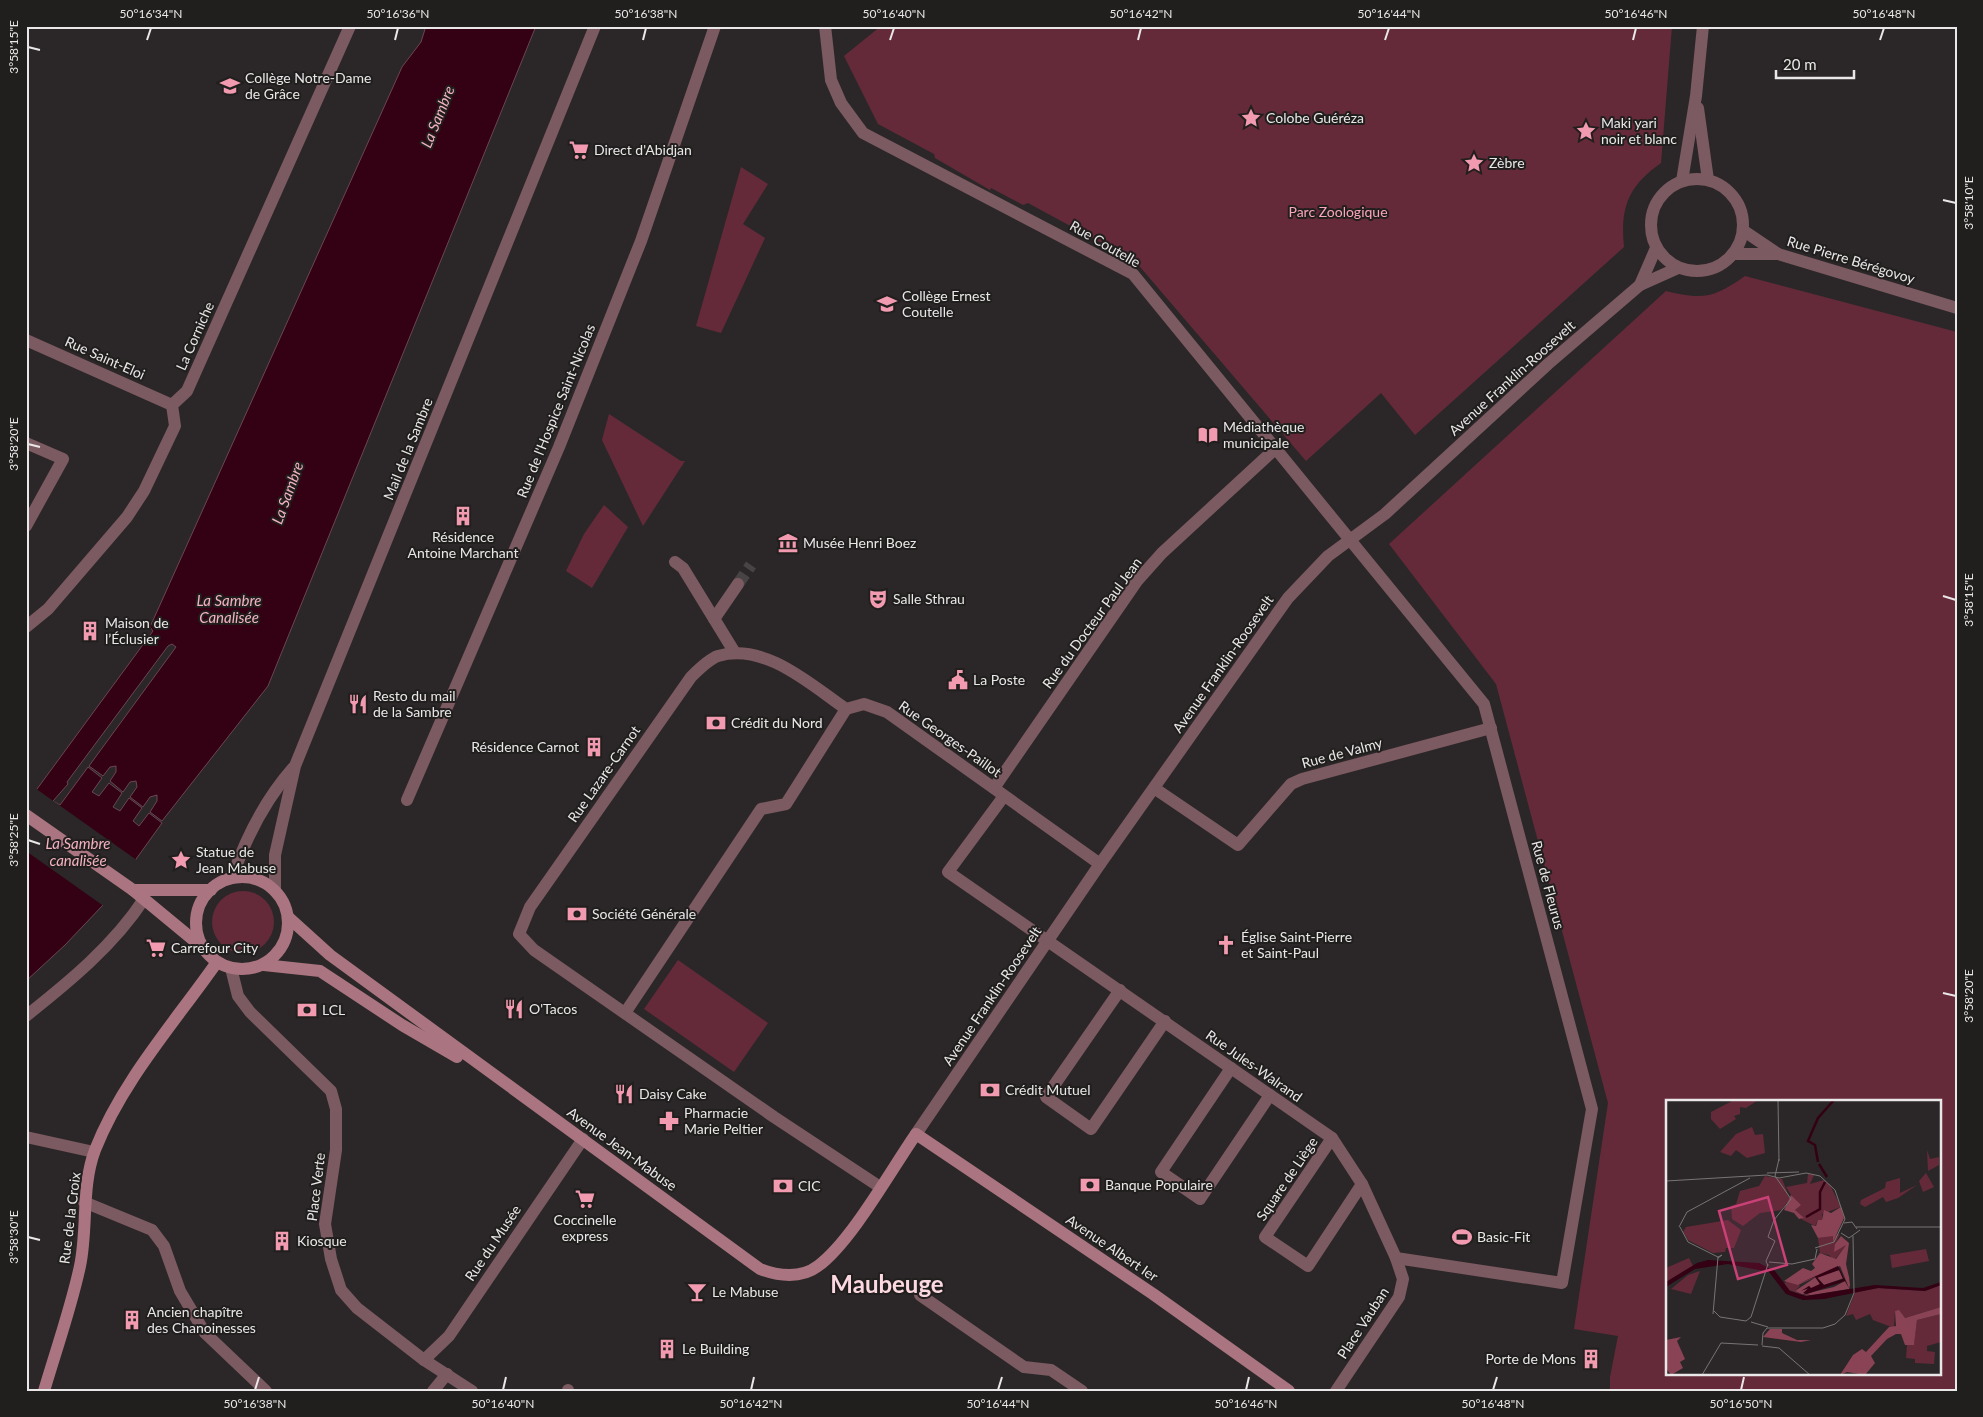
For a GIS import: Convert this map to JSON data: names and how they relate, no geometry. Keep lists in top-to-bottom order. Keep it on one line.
{"streets":{"main road":["Avenue Jean-Mabuse","Rue de la Croix","Avenue Albert Ier"],"street":["Rue Coutelle","Rue Pierre Bérégovoy","La Corniche","Rue Saint-Eloi","Avenue Franklin-Roosevelt","Rue de l'Hospice Saint-Nicolas","Mail de la Sambre","Rue du Docteur Paul Jean","Rue Georges-Paillot","Rue de Valmy","Rue Lazare-Carnot","Rue de Fleurus","Rue Jules-Walrand","Square de Liège","Place Verte","Rue du Musée","Place Vauban"]},"crossings":[["Rue Coutelle","Avenue Franklin-Roosevelt"],["Rue Coutelle","Rue du Docteur Paul Jean"],["Rue Coutelle","Rue de Fleurus"],["Rue Pierre Bérégovoy","Avenue Franklin-Roosevelt"],["La Corniche","Rue Saint-Eloi"],["Avenue Franklin-Roosevelt","Rue du Docteur Paul Jean"],["Avenue Franklin-Roosevelt","Rue Georges-Paillot"],["Avenue Franklin-Roosevelt","Rue de Valmy"],["Avenue Franklin-Roosevelt","Rue de Fleurus"],["Avenue Franklin-Roosevelt","Rue Jules-Walrand"],["Avenue Franklin-Roosevelt","Avenue Jean-Mabuse"],["Avenue Franklin-Roosevelt","Avenue Albert Ier"],["Mail de la Sambre","Avenue Jean-Mabuse"],["Mail de la Sambre","Place Verte"],["Mail de la Sambre","Rue de la Croix"],["Rue du Docteur Paul Jean","Rue Georges-Paillot"],["Rue du Docteur Paul Jean","Rue Jules-Walrand"],["Rue de Valmy","Rue de Fleurus"],["Rue de Fleurus","Rue Jules-Walrand"],["Rue de Fleurus","Place Vauban"],["Rue Jules-Walrand","Square de Liège"],["Rue Jules-Walrand","Place Vauban"],["Avenue Jean-Mabuse","Place Verte"],["Avenue Jean-Mabuse","Rue de la Croix"],["Avenue Jean-Mabuse","Rue du Musée"],["Avenue Jean-Mabuse","Avenue Albert Ier"],["Place Verte","Rue de la Croix"],["Place Verte","Rue du Musée"]],"districts":["Maubeuge"],"water":["La Sambre","La Sambre Canalisée","La Sambre canalisée"],"parks":["Parc Zoologique"],"places":{"school or university":["Collège Notre-Dame de Grâce","Collège Ernest Coutelle"],"place":["Colobe Guéréza","Maki yari noir et blanc","Zèbre","Statue de Jean Mabuse"],"supermarket":["Direct d'Abidjan","Carrefour City","Coccinelle express"],"library":["Médiathèque municipale"],"building":["Résidence Antoine Marchant","Maison de l’Éclusier","Résidence Carnot","Kiosque","Ancien chapître des Chanoinesses","Le Building","Porte de Mons"],"museum":["Musée Henri Boez"],"theatre":["Salle Sthrau"],"public building":["La Poste"],"restaurant":["Resto du mail de la Sambre","O'Tacos","Daisy Cake"],"bank":["Crédit du Nord","Société Générale","LCL","Crédit Mutuel","Banque Populaire","CIC"],"church":["Église Saint-Pierre et Saint-Paul"],"pharmacy":["Pharmacie Marie Peltier"],"sports":["Basic-Fit"],"bar":["Le Mabuse"]},"scale_bar":"20 m","coordinates":["50°16'34\"N","50°16'36\"N","50°16'38\"N","50°16'40\"N","50°16'42\"N","50°16'44\"N","50°16'46\"N","50°16'48\"N","3°58'15\"E","3°58'10\"E","3°58'20\"E","3°58'25\"E","3°58'30\"E","50°16'50\"N"]}
